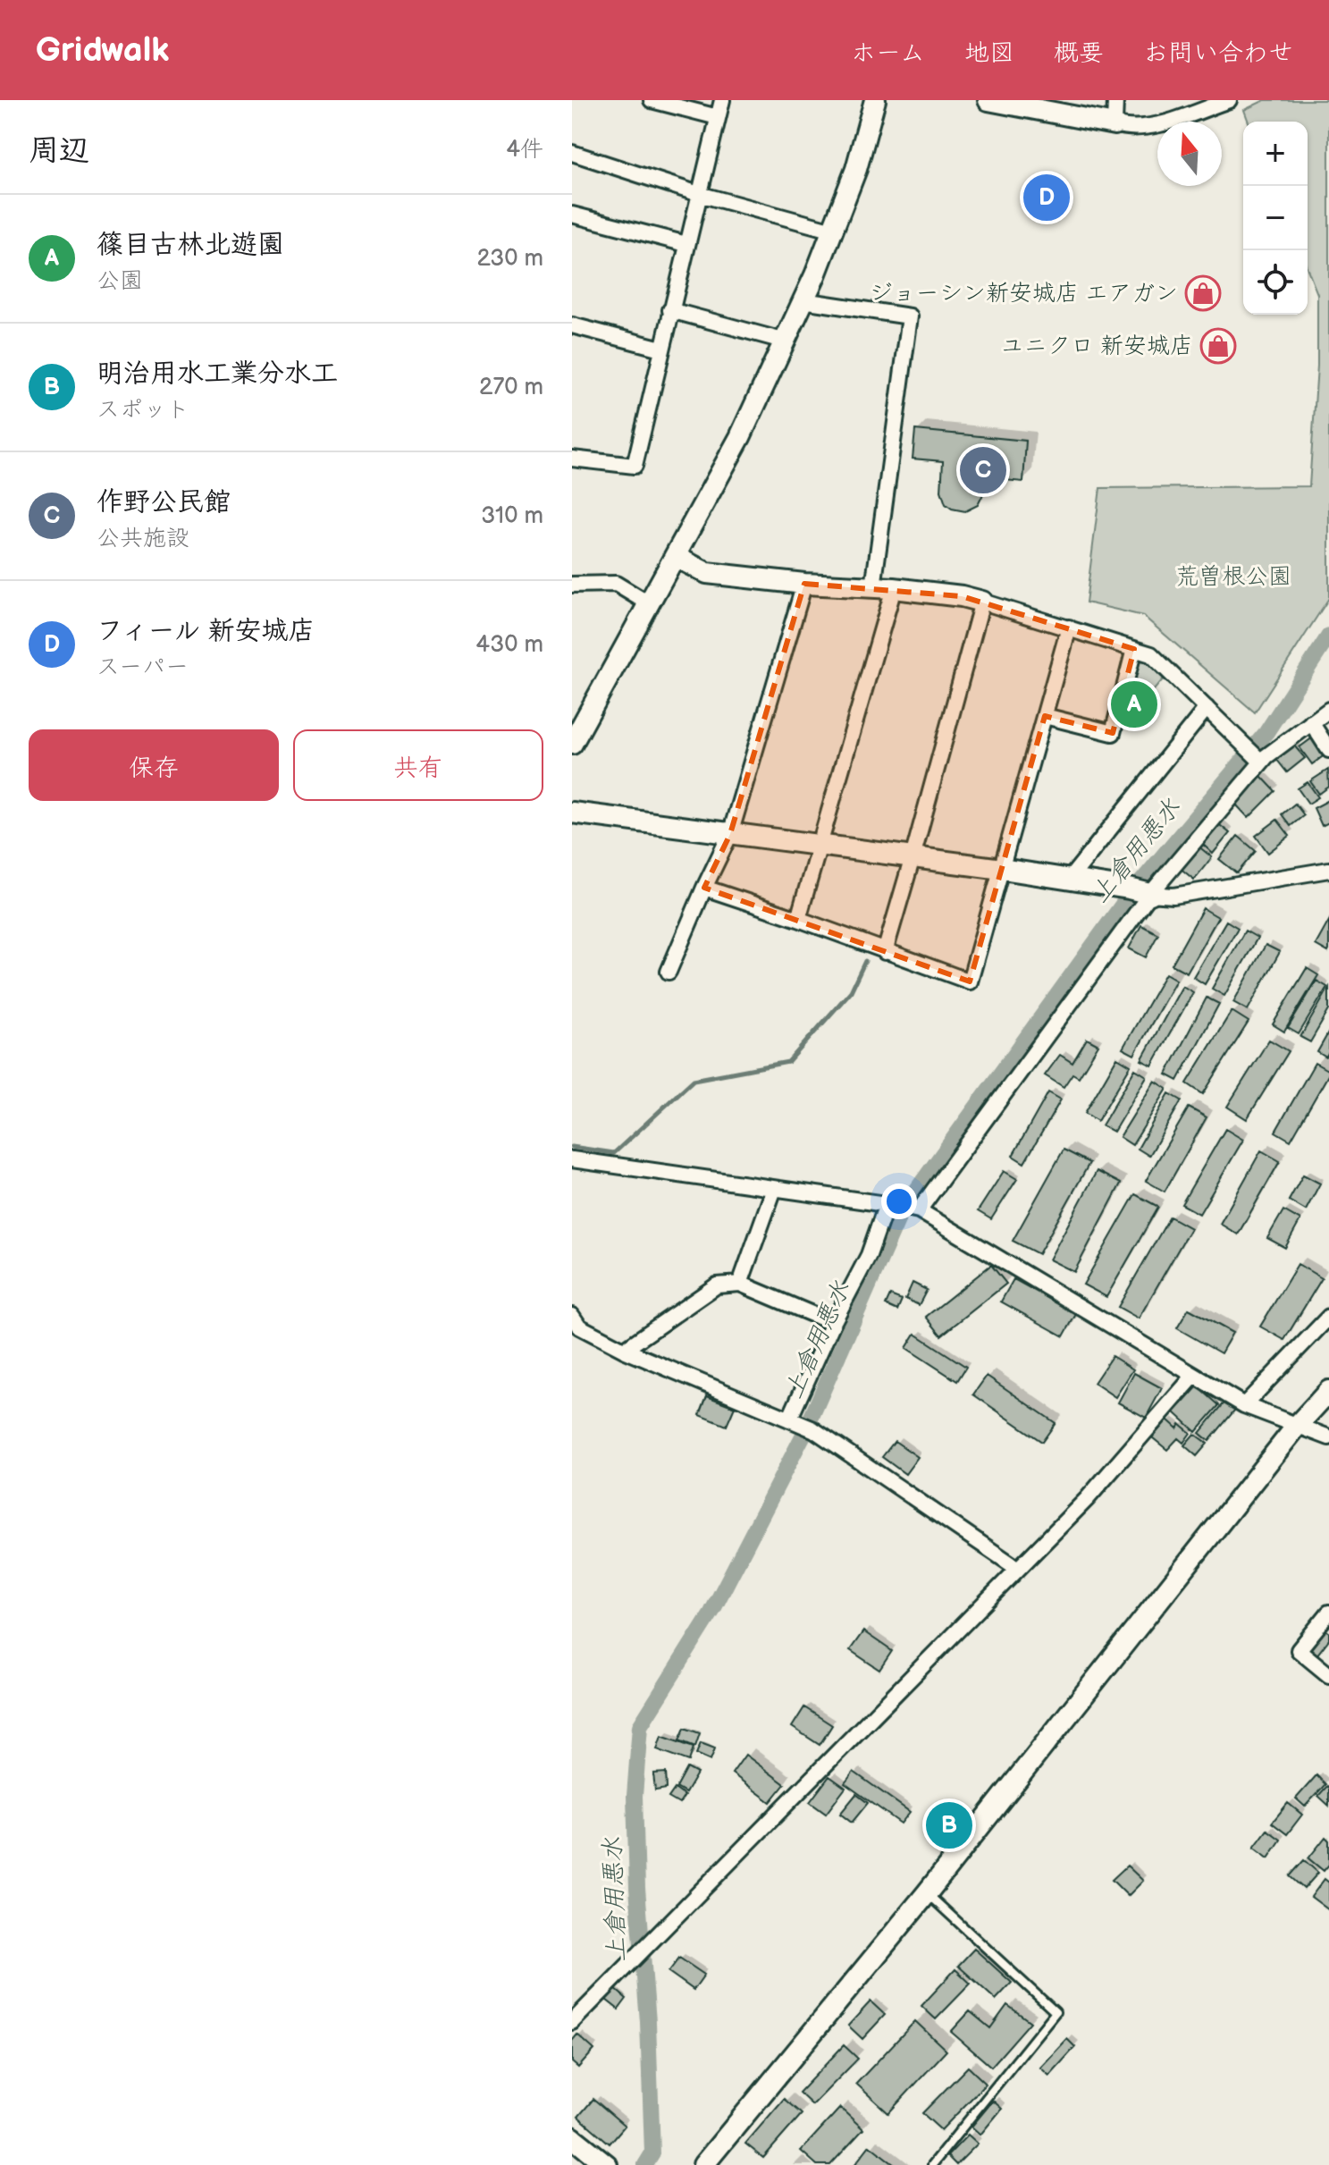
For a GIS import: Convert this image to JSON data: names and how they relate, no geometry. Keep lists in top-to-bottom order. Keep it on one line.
{"water":["上倉用悪水"],"parks":["荒曽根公園"],"places":{"shop":["ジョーシン新安城店 エアガン","ユニクロ 新安城店"]},"north":"top","page":{"header":"Gridwalk","nav":["ホーム","地図","概要","お問い合わせ"],"heading":["周辺","4件"],"map_buttons":["+","−"],"pins":["D","C","A","B"],"list":[{"mark":"A","name":"篠目古林北遊園","note":"公園","value":"230 m"},{"mark":"B","name":"明治用水工業分水工","note":"スポット","value":"270 m"},{"mark":"C","name":"作野公民館","note":"公共施設","value":"310 m"},{"mark":"D","name":"フィール 新安城店","note":"スーパー","value":"430 m"}],"buttons":["保存","共有"]}}
